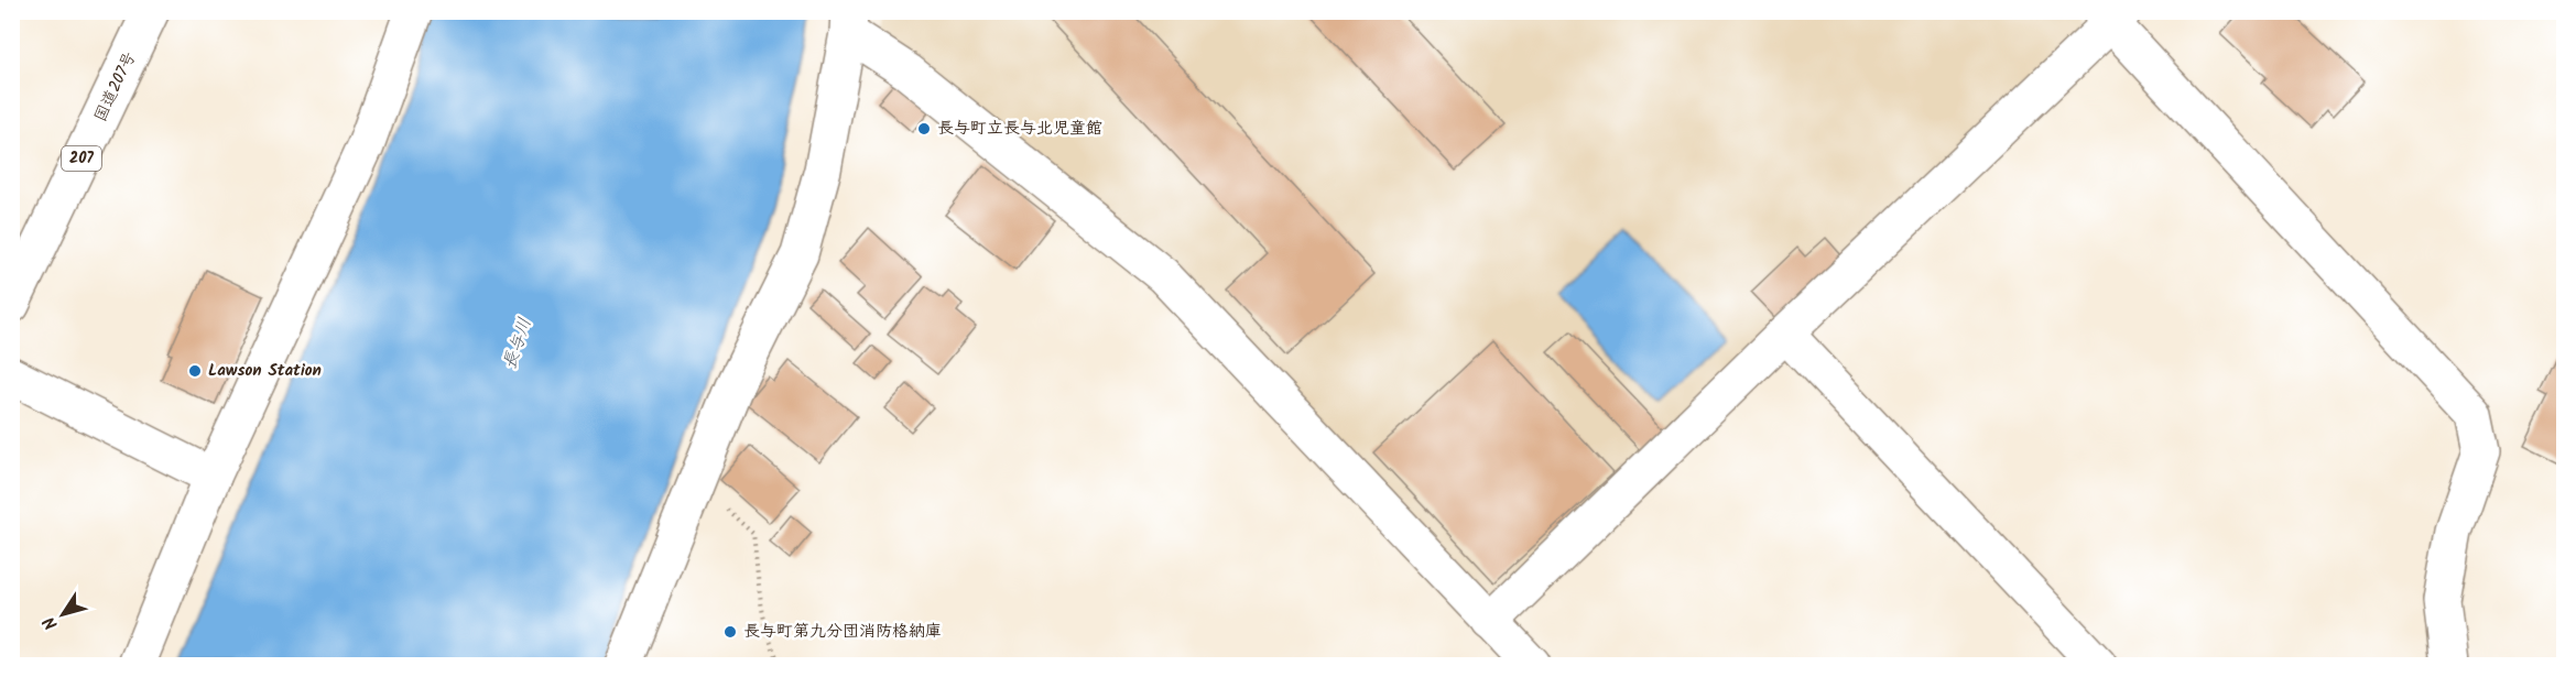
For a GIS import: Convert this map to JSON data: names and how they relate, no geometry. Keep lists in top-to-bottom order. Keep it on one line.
{"streets":{"main road":["国道207号","207"]},"water":["長与川"],"places":["長与町立長与北児童館","Lawson Station","長与町第九分団消防格納庫"],"north":"bottom left"}
